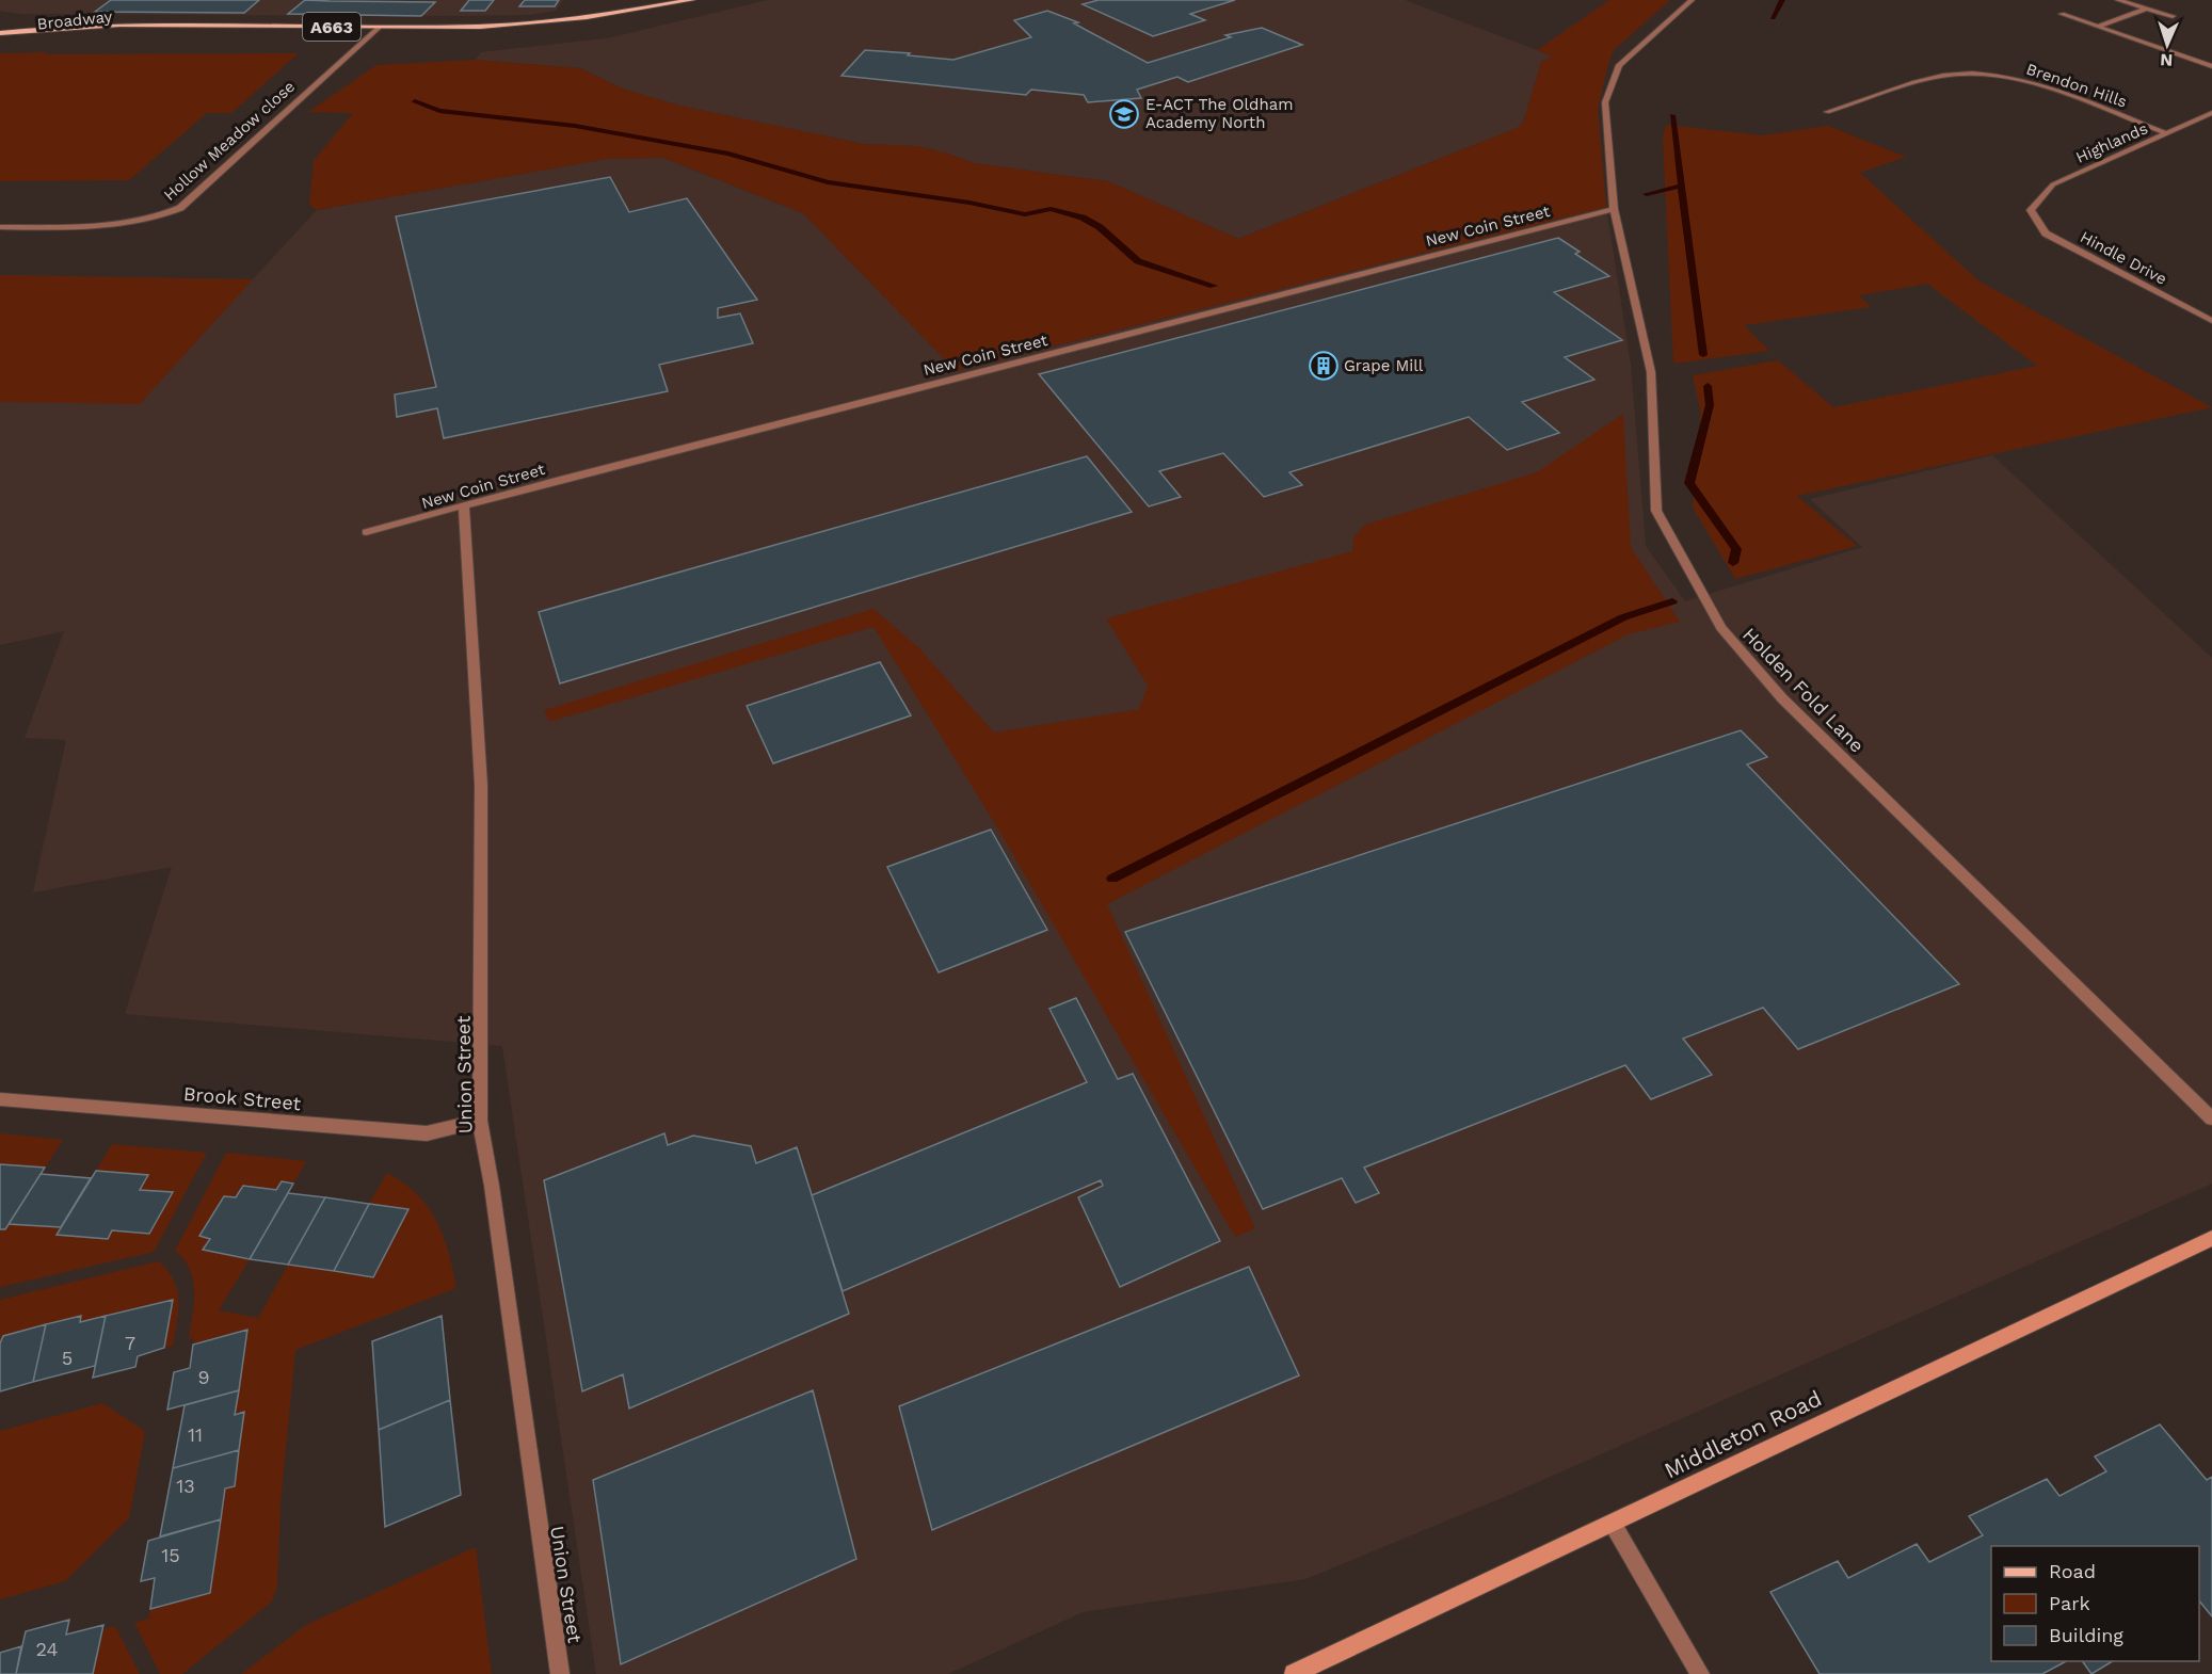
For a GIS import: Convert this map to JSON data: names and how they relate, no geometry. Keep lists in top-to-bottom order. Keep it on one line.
{"streets":{"main road":["Broadway","A663","Middleton Road"],"street":["Brendon Hills","Hollow Meadow close","Highlands","New Coin Street","Hindle Drive","Holden Fold Lane","Union Street","Brook Street"]},"crossings":[["Broadway","Hollow Meadow close"],["Brendon Hills","Highlands"],["Highlands","Hindle Drive"],["New Coin Street","Holden Fold Lane"],["New Coin Street","Union Street"],["Union Street","Brook Street"]],"places":{"school or university":["E-ACT The Oldham Academy North"],"building":["Grape Mill"]},"house_numbers":["7","5","9","11","13","15","24"],"legend":["Road","Park","Building"],"north":"bottom"}
